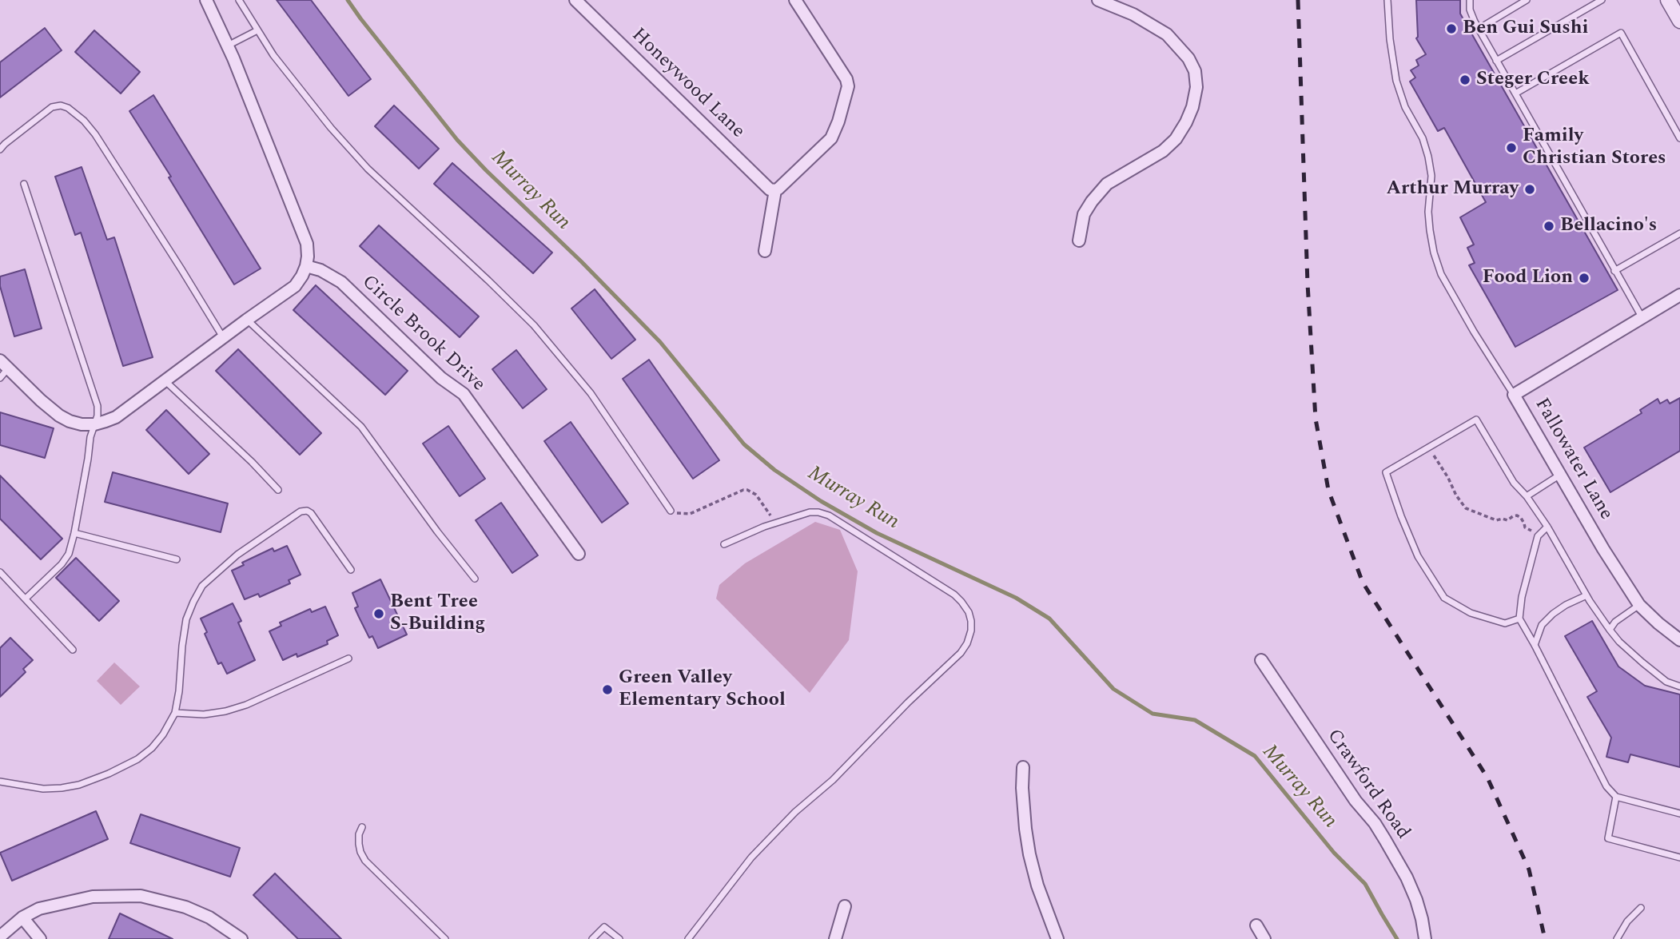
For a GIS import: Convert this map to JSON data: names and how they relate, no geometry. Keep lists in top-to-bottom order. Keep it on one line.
{"streets":{"street":["Honeywood Lane","Circle Brook Drive","Fallowater Lane","Crawford Road"]},"water":["Murray Run"],"places":["Ben Gui Sushi","Steger Creek","Family Christian Stores","Arthur Murray","Bellacino's","Food Lion","Bent Tree S-Building","Green Valley Elementary School"]}
